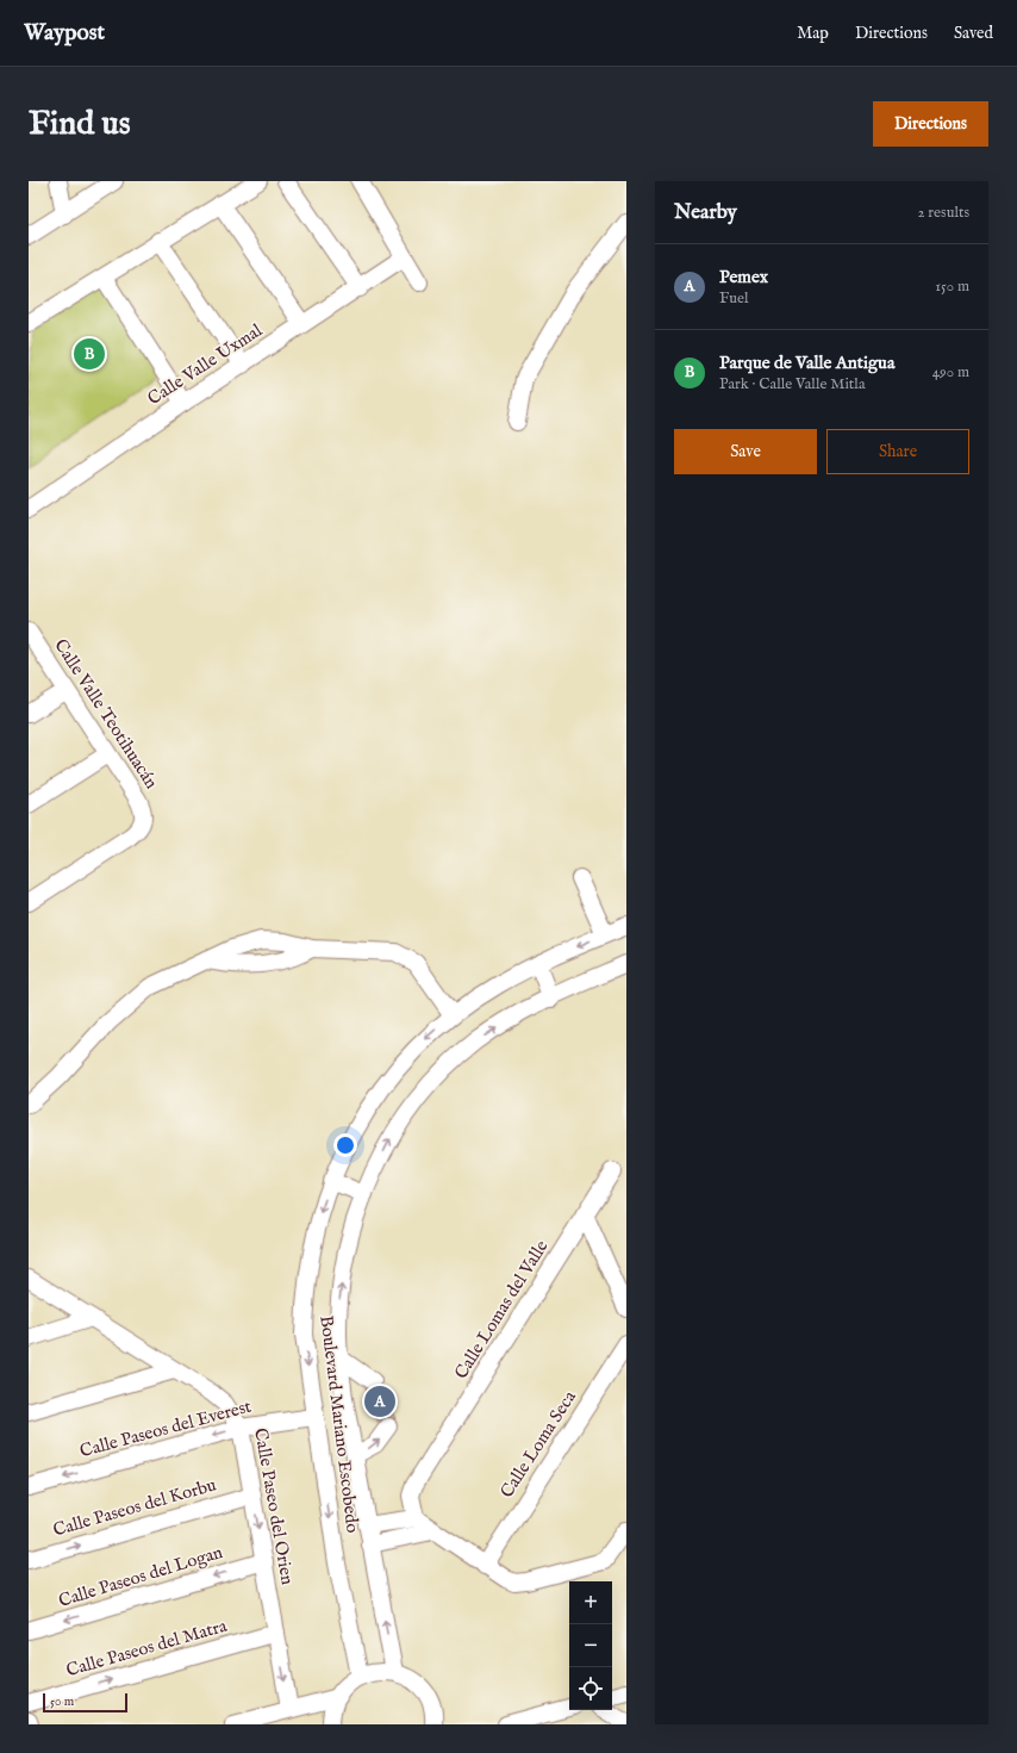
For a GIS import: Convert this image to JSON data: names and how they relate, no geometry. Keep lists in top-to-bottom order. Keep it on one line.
{"streets":{"street":["Calle Valle Uxmal","Calle Valle Teotihuacán","Calle Lomas del Valle","Boulevard Mariano Escobedo","Calle Paseos del Everest","Calle Loma Seca","Calle Paseo del Orien","Calle Paseos del Korbu","Calle Paseos del Logan","Calle Paseos del Matra"]},"crossings":[["Boulevard Mariano Escobedo","Calle Paseos del Everest"],["Calle Paseos del Everest","Calle Paseo del Orien"],["Calle Paseo del Orien","Calle Paseos del Korbu"],["Calle Paseo del Orien","Calle Paseos del Logan"],["Calle Paseo del Orien","Calle Paseos del Matra"]],"one_way":["Calle Paseos del Matra"],"scale_bar":"50 m","page":{"header":"Waypost","nav":["Map","Directions","Saved"],"buttons":["Directions",["Save","Share"]],"title":"Find us","heading":["Nearby","2 results"],"list":[{"mark":"A","name":"Pemex","note":"Fuel","value":"150 m"},{"mark":"B","name":"Parque de Valle Antigua","note":"Park · Calle Valle Mitla","value":"490 m"}],"pins":["B","A"],"map_buttons":["+","−"],"scale":"50 m"}}
